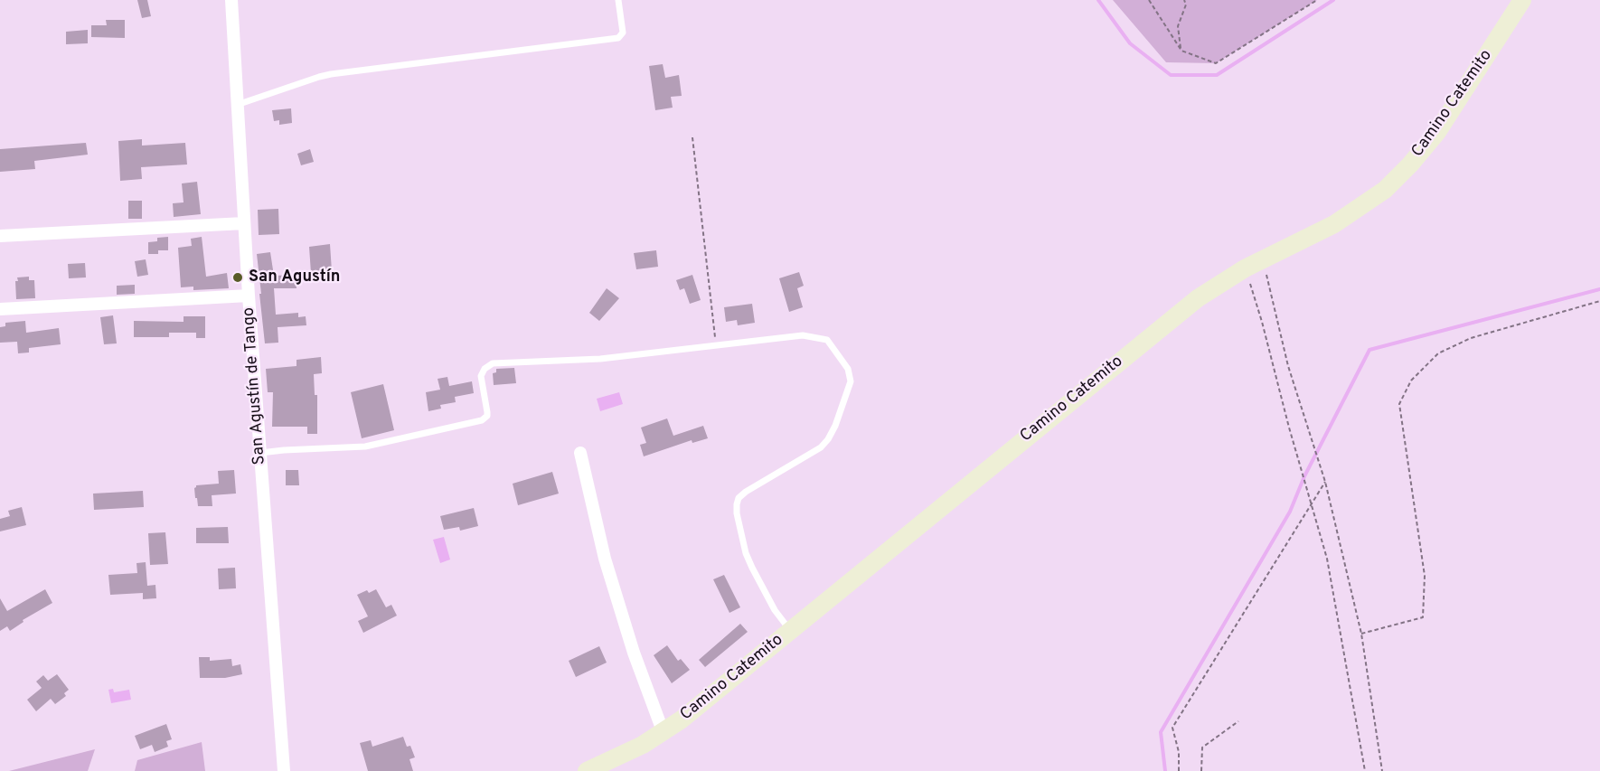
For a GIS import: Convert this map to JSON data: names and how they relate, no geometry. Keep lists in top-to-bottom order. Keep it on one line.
{"streets":{"main road":["Camino Catemito"],"street":["San Agustín de Tango"]},"places":["San Agustín"]}
